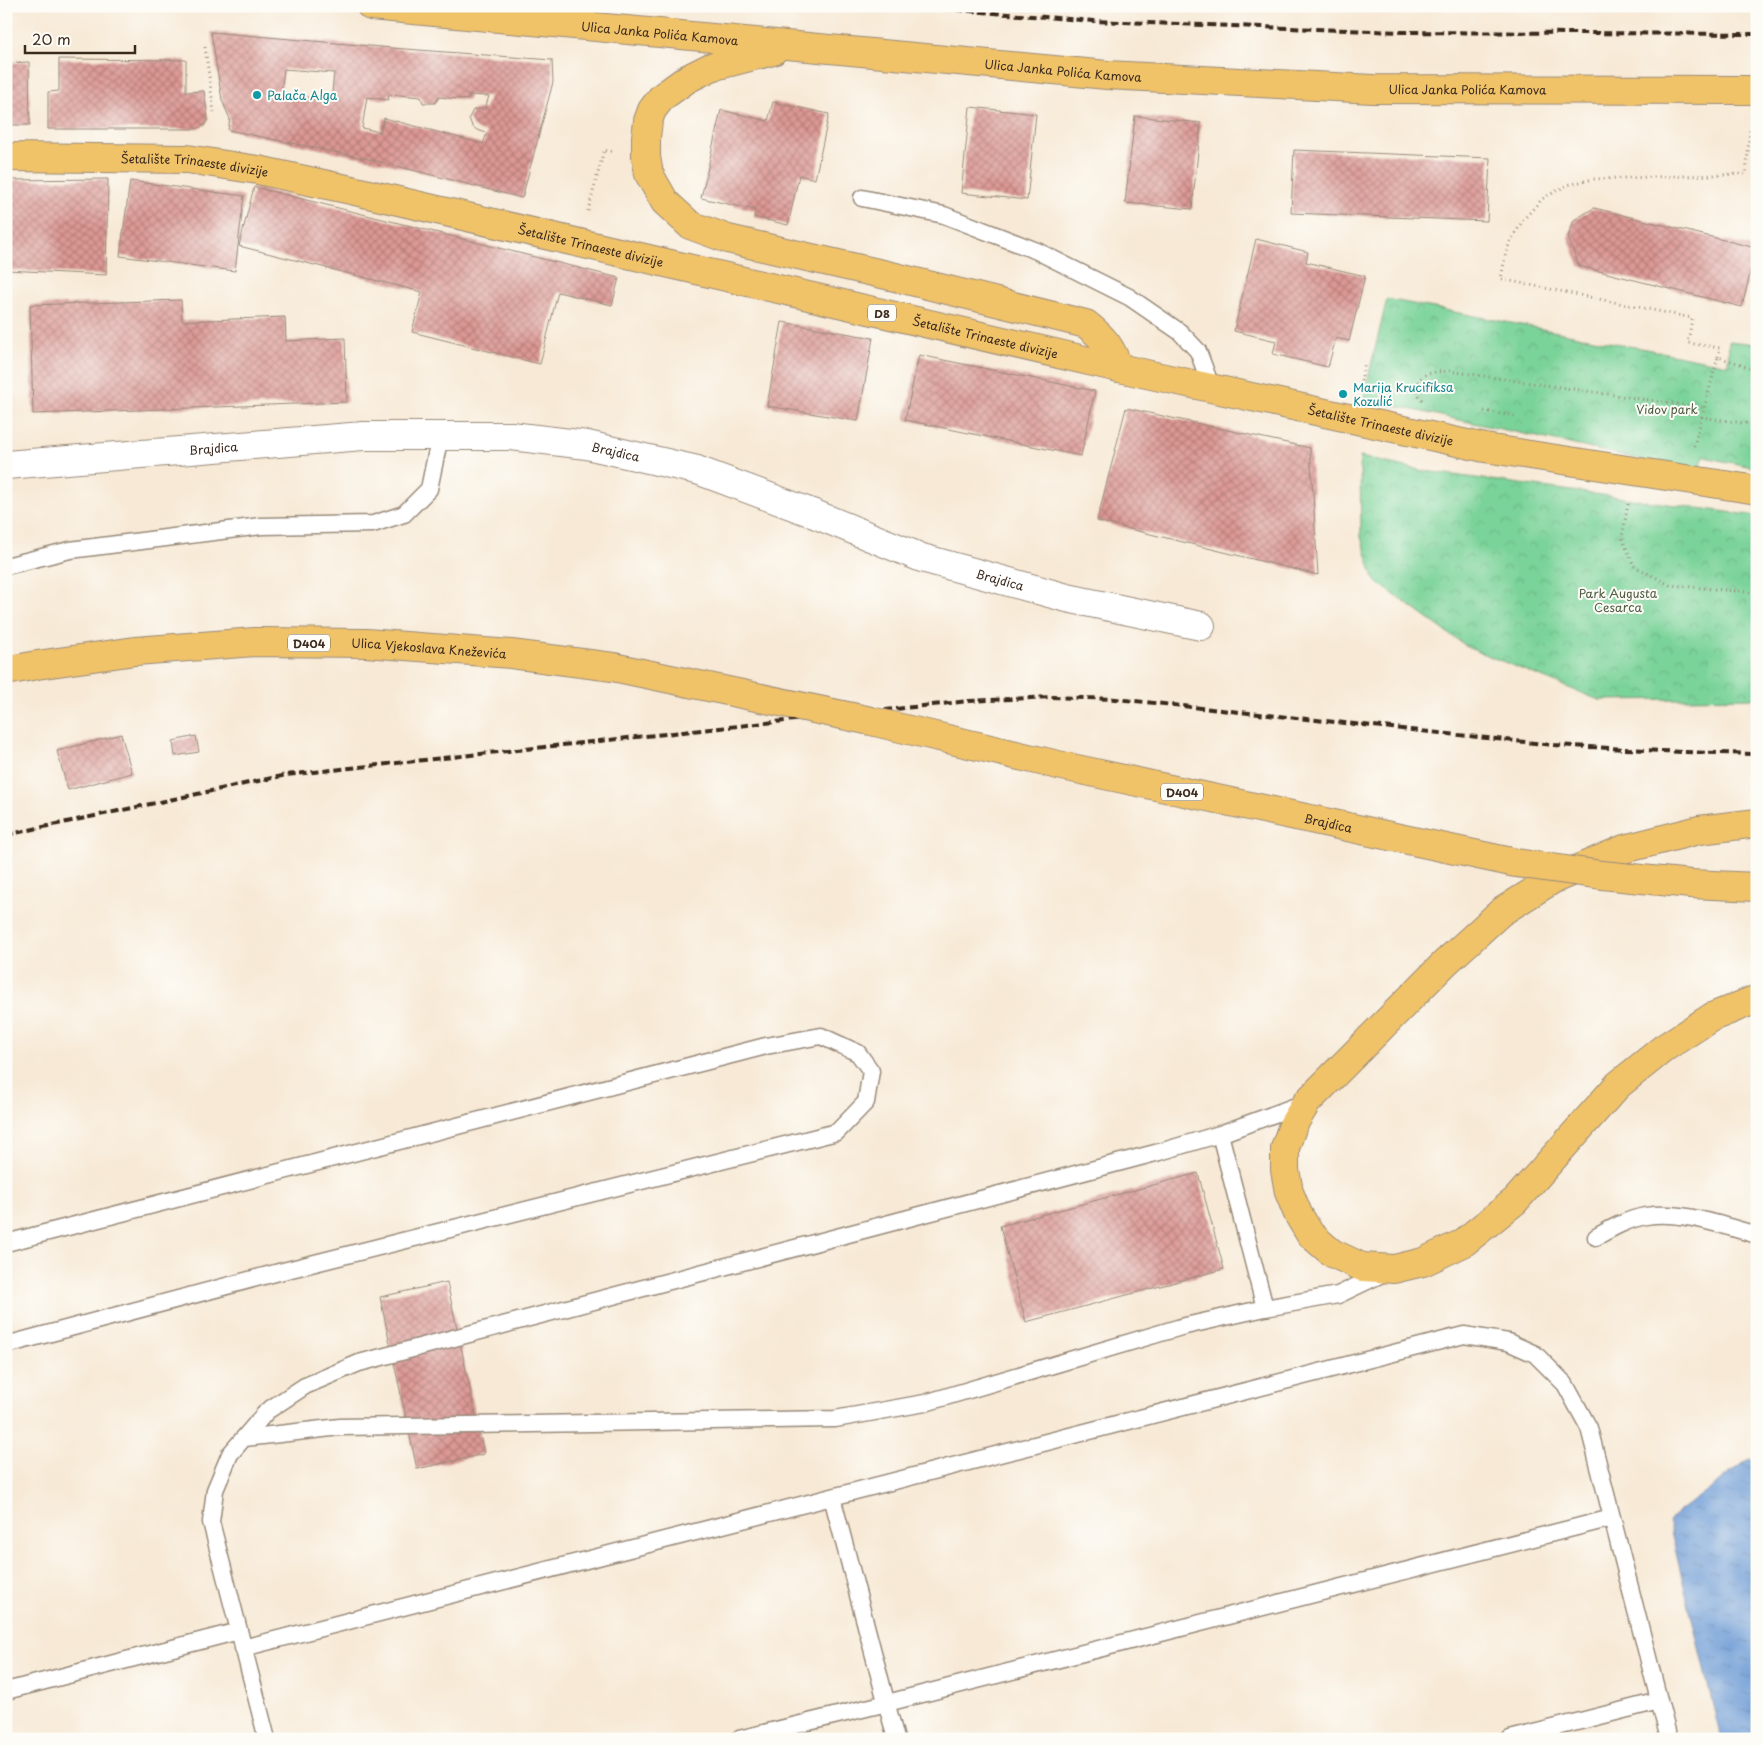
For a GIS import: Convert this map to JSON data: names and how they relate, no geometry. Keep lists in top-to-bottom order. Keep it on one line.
{"streets":{"main road":["Ulica Janka Polića Kamova","Šetalište Trinaeste divizije","D8","Brajdica","D404","Ulica Vjekoslava Kneževića"]},"crossings":[["Brajdica","Ulica Vjekoslava Kneževića"]],"parks":["Vidov park","Park Augusta Cesarca"],"places":["Palača Alga","Marija Krucifiksa Kozulić"],"scale_bar":"20 m"}
